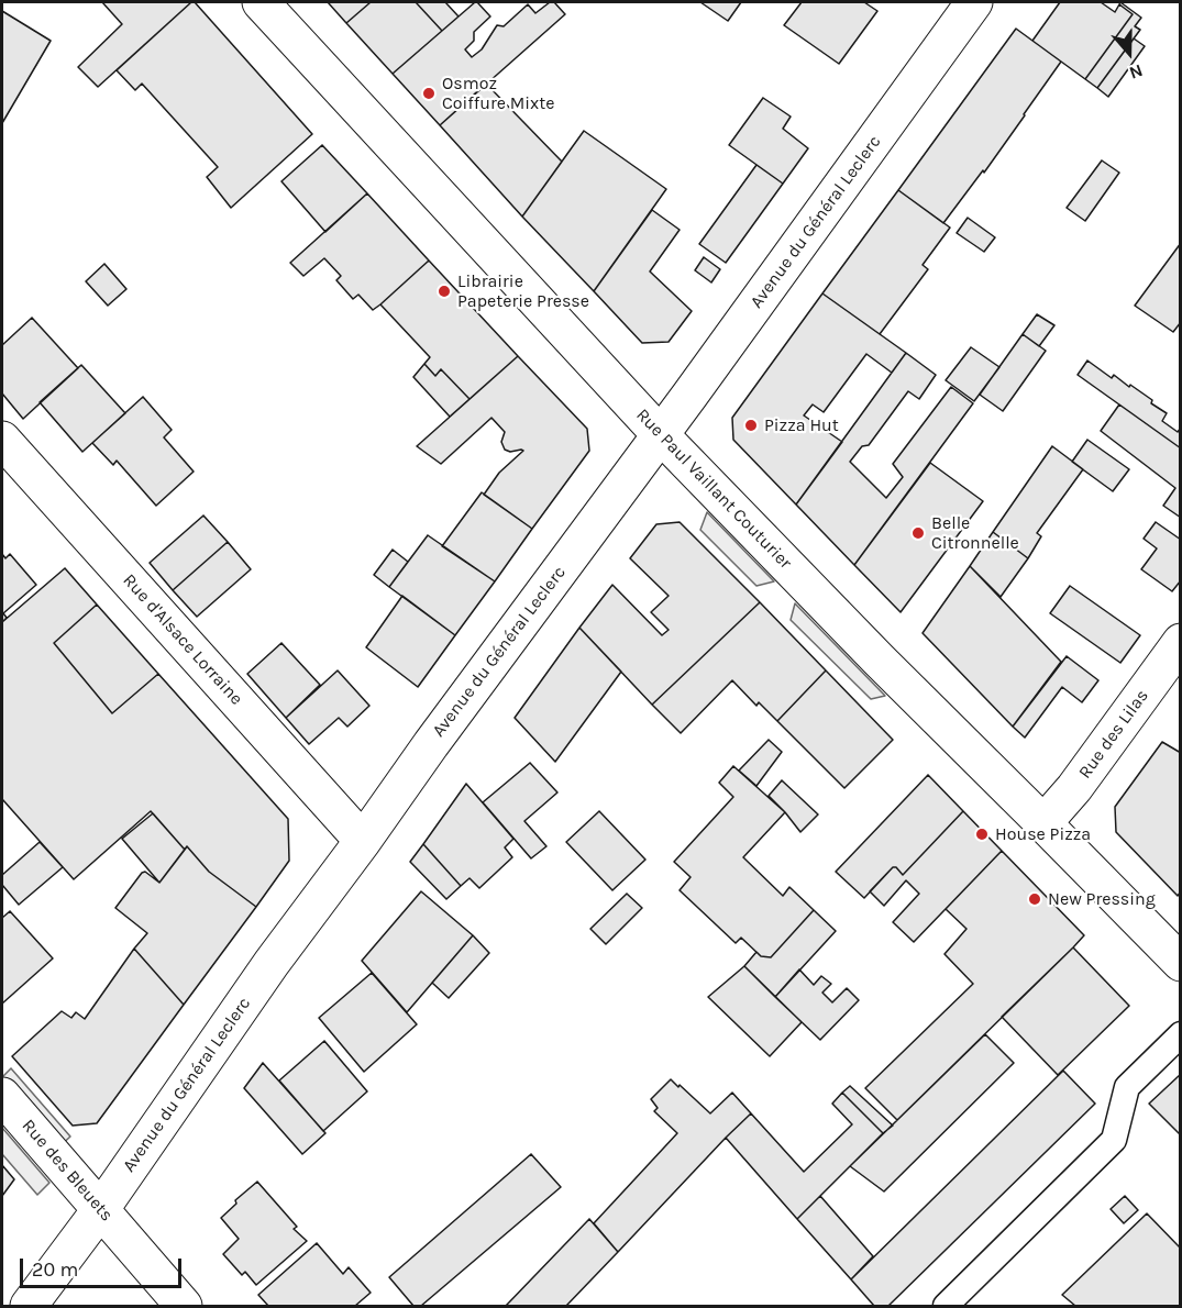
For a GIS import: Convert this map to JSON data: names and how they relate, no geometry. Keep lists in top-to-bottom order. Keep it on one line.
{"streets":{"street":["Avenue du Général Leclerc","Rue Paul Vaillant Couturier","Rue d'Alsace Lorraine","Rue des Lilas","Rue des Bleuets"]},"crossings":[["Avenue du Général Leclerc","Rue Paul Vaillant Couturier"],["Avenue du Général Leclerc","Rue d'Alsace Lorraine"],["Avenue du Général Leclerc","Rue des Bleuets"],["Rue Paul Vaillant Couturier","Rue des Lilas"]],"places":["Osmoz Coiffure Mixte","Librairie Papeterie Presse","Pizza Hut","Belle Citronnelle","House Pizza","New Pressing"],"scale_bar":"20 m","north":"bottom"}
